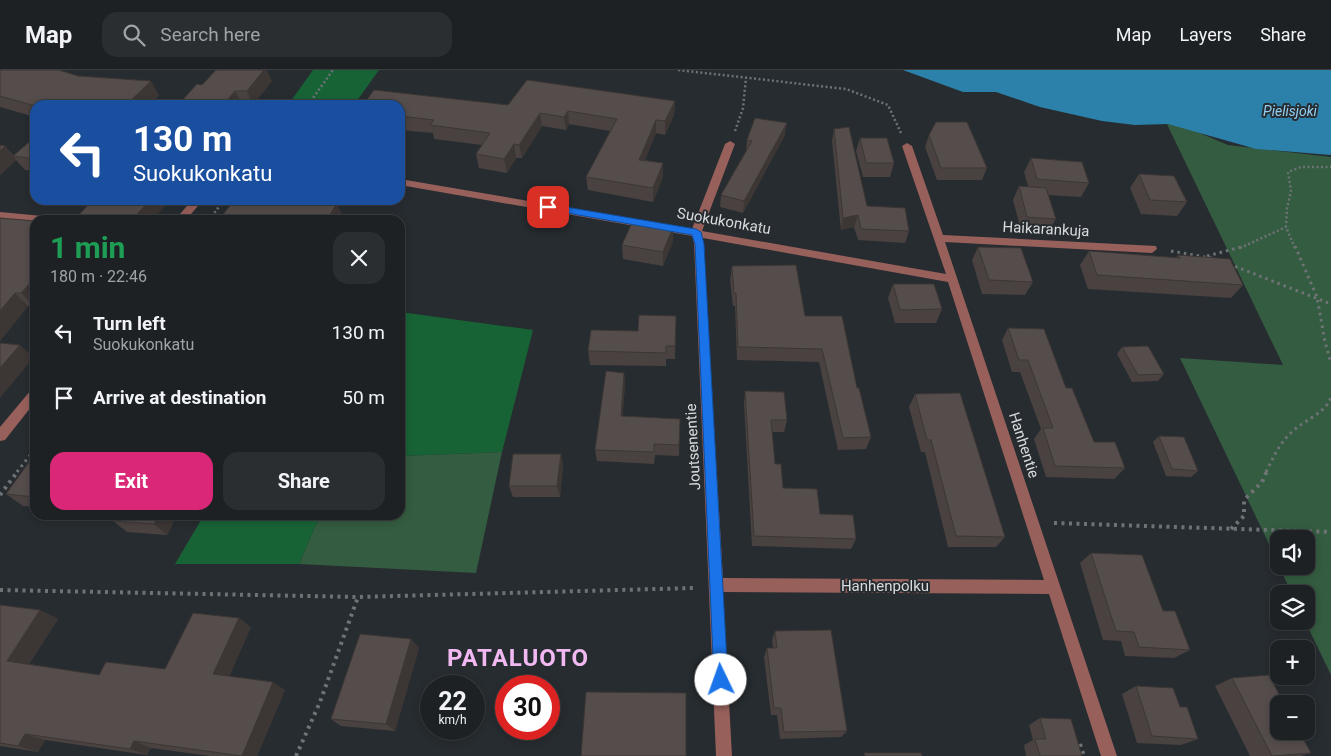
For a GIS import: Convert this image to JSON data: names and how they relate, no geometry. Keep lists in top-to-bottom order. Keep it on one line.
{"streets":{"street":["Suokukonkatu","Haikarankuja","Hanhentie","Joutsenentie","Hanhenpolku"]},"crossings":[["Suokukonkatu","Hanhentie"],["Suokukonkatu","Joutsenentie"],["Haikarankuja","Hanhentie"],["Hanhentie","Hanhenpolku"],["Joutsenentie","Hanhenpolku"]],"districts":["PATALUOTO"],"water":["Pielisjoki"],"page":{"header":"Map","search":"Search here","nav":["Map","Layers","Share"],"turn":["130 m","Suokukonkatu"],"heading":["1 min","180 m · 22:46"],"list":[{"name":"Turn left","note":"Suokukonkatu","value":"130 m"},{"name":"Arrive at destination","value":"50 m"}],"buttons":["Exit","Share"],"map_buttons":["+","−"],"speed":"22 km/h","limit":"30"}}
